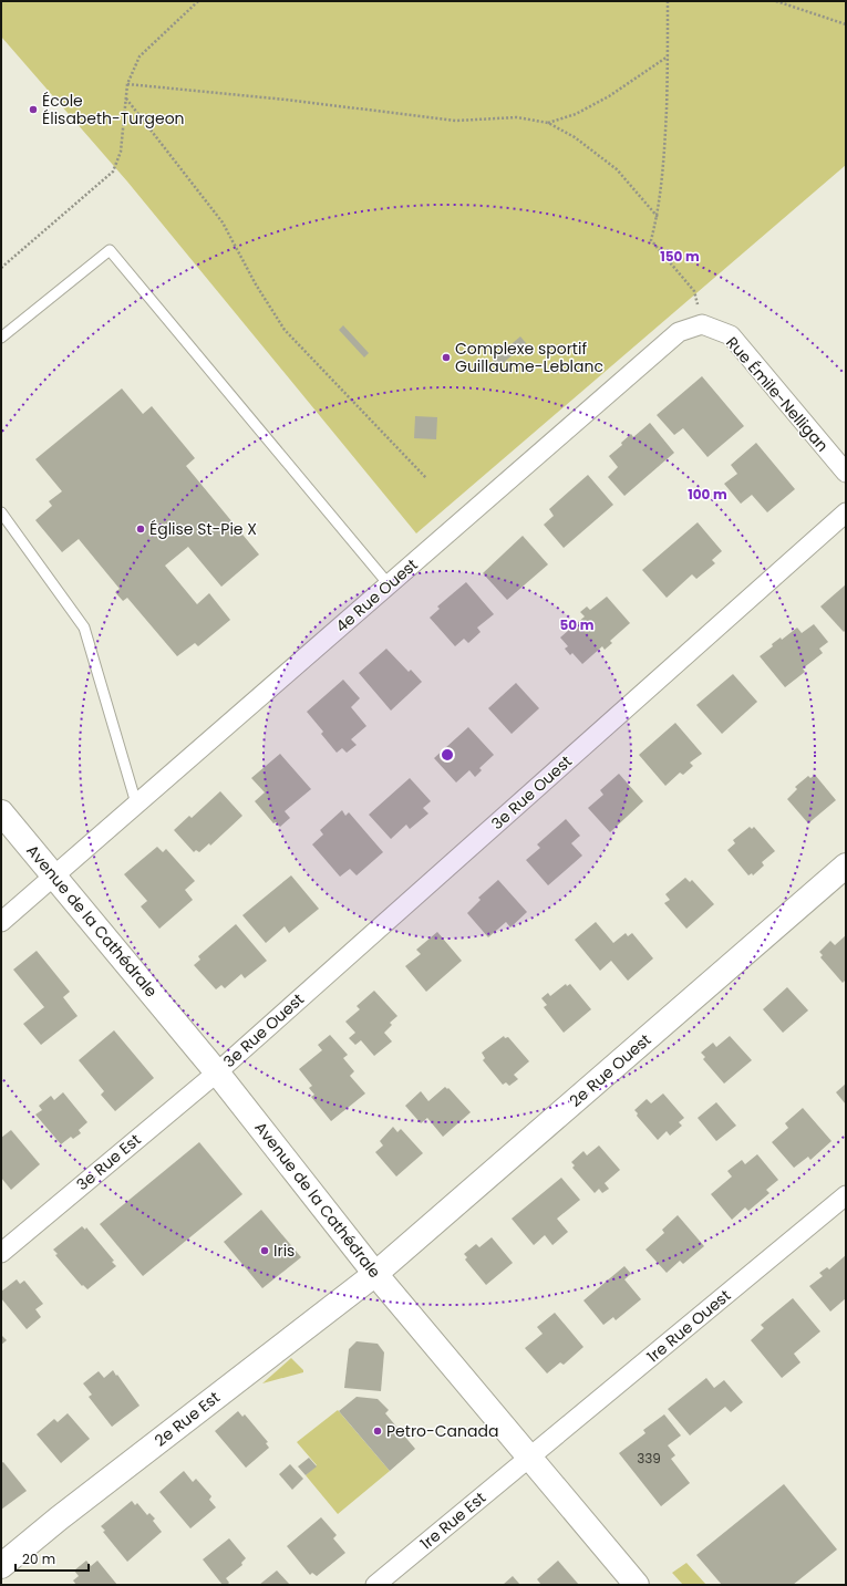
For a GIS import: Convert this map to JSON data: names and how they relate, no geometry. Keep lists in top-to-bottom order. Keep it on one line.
{"streets":{"street":["Rue Émile-Nelligan","4e Rue Ouest","3e Rue Ouest","Avenue de la Cathédrale","2e Rue Ouest","3e Rue Est","1re Rue Ouest","2e Rue Est","1re Rue Est"]},"crossings":[["Rue Émile-Nelligan","4e Rue Ouest"],["4e Rue Ouest","Avenue de la Cathédrale"],["3e Rue Ouest","Avenue de la Cathédrale"],["3e Rue Ouest","3e Rue Est"],["Avenue de la Cathédrale","2e Rue Ouest"],["Avenue de la Cathédrale","3e Rue Est"],["Avenue de la Cathédrale","1re Rue Ouest"],["Avenue de la Cathédrale","2e Rue Est"],["Avenue de la Cathédrale","1re Rue Est"],["2e Rue Ouest","2e Rue Est"],["1re Rue Ouest","1re Rue Est"]],"places":["École Élisabeth-Turgeon","Complexe sportif Guillaume-Leblanc","Église St-Pie X","Iris","Petro-Canada"],"house_numbers":["339"],"scale_bar":"20 m","rings":["150 m","100 m","50 m"]}
